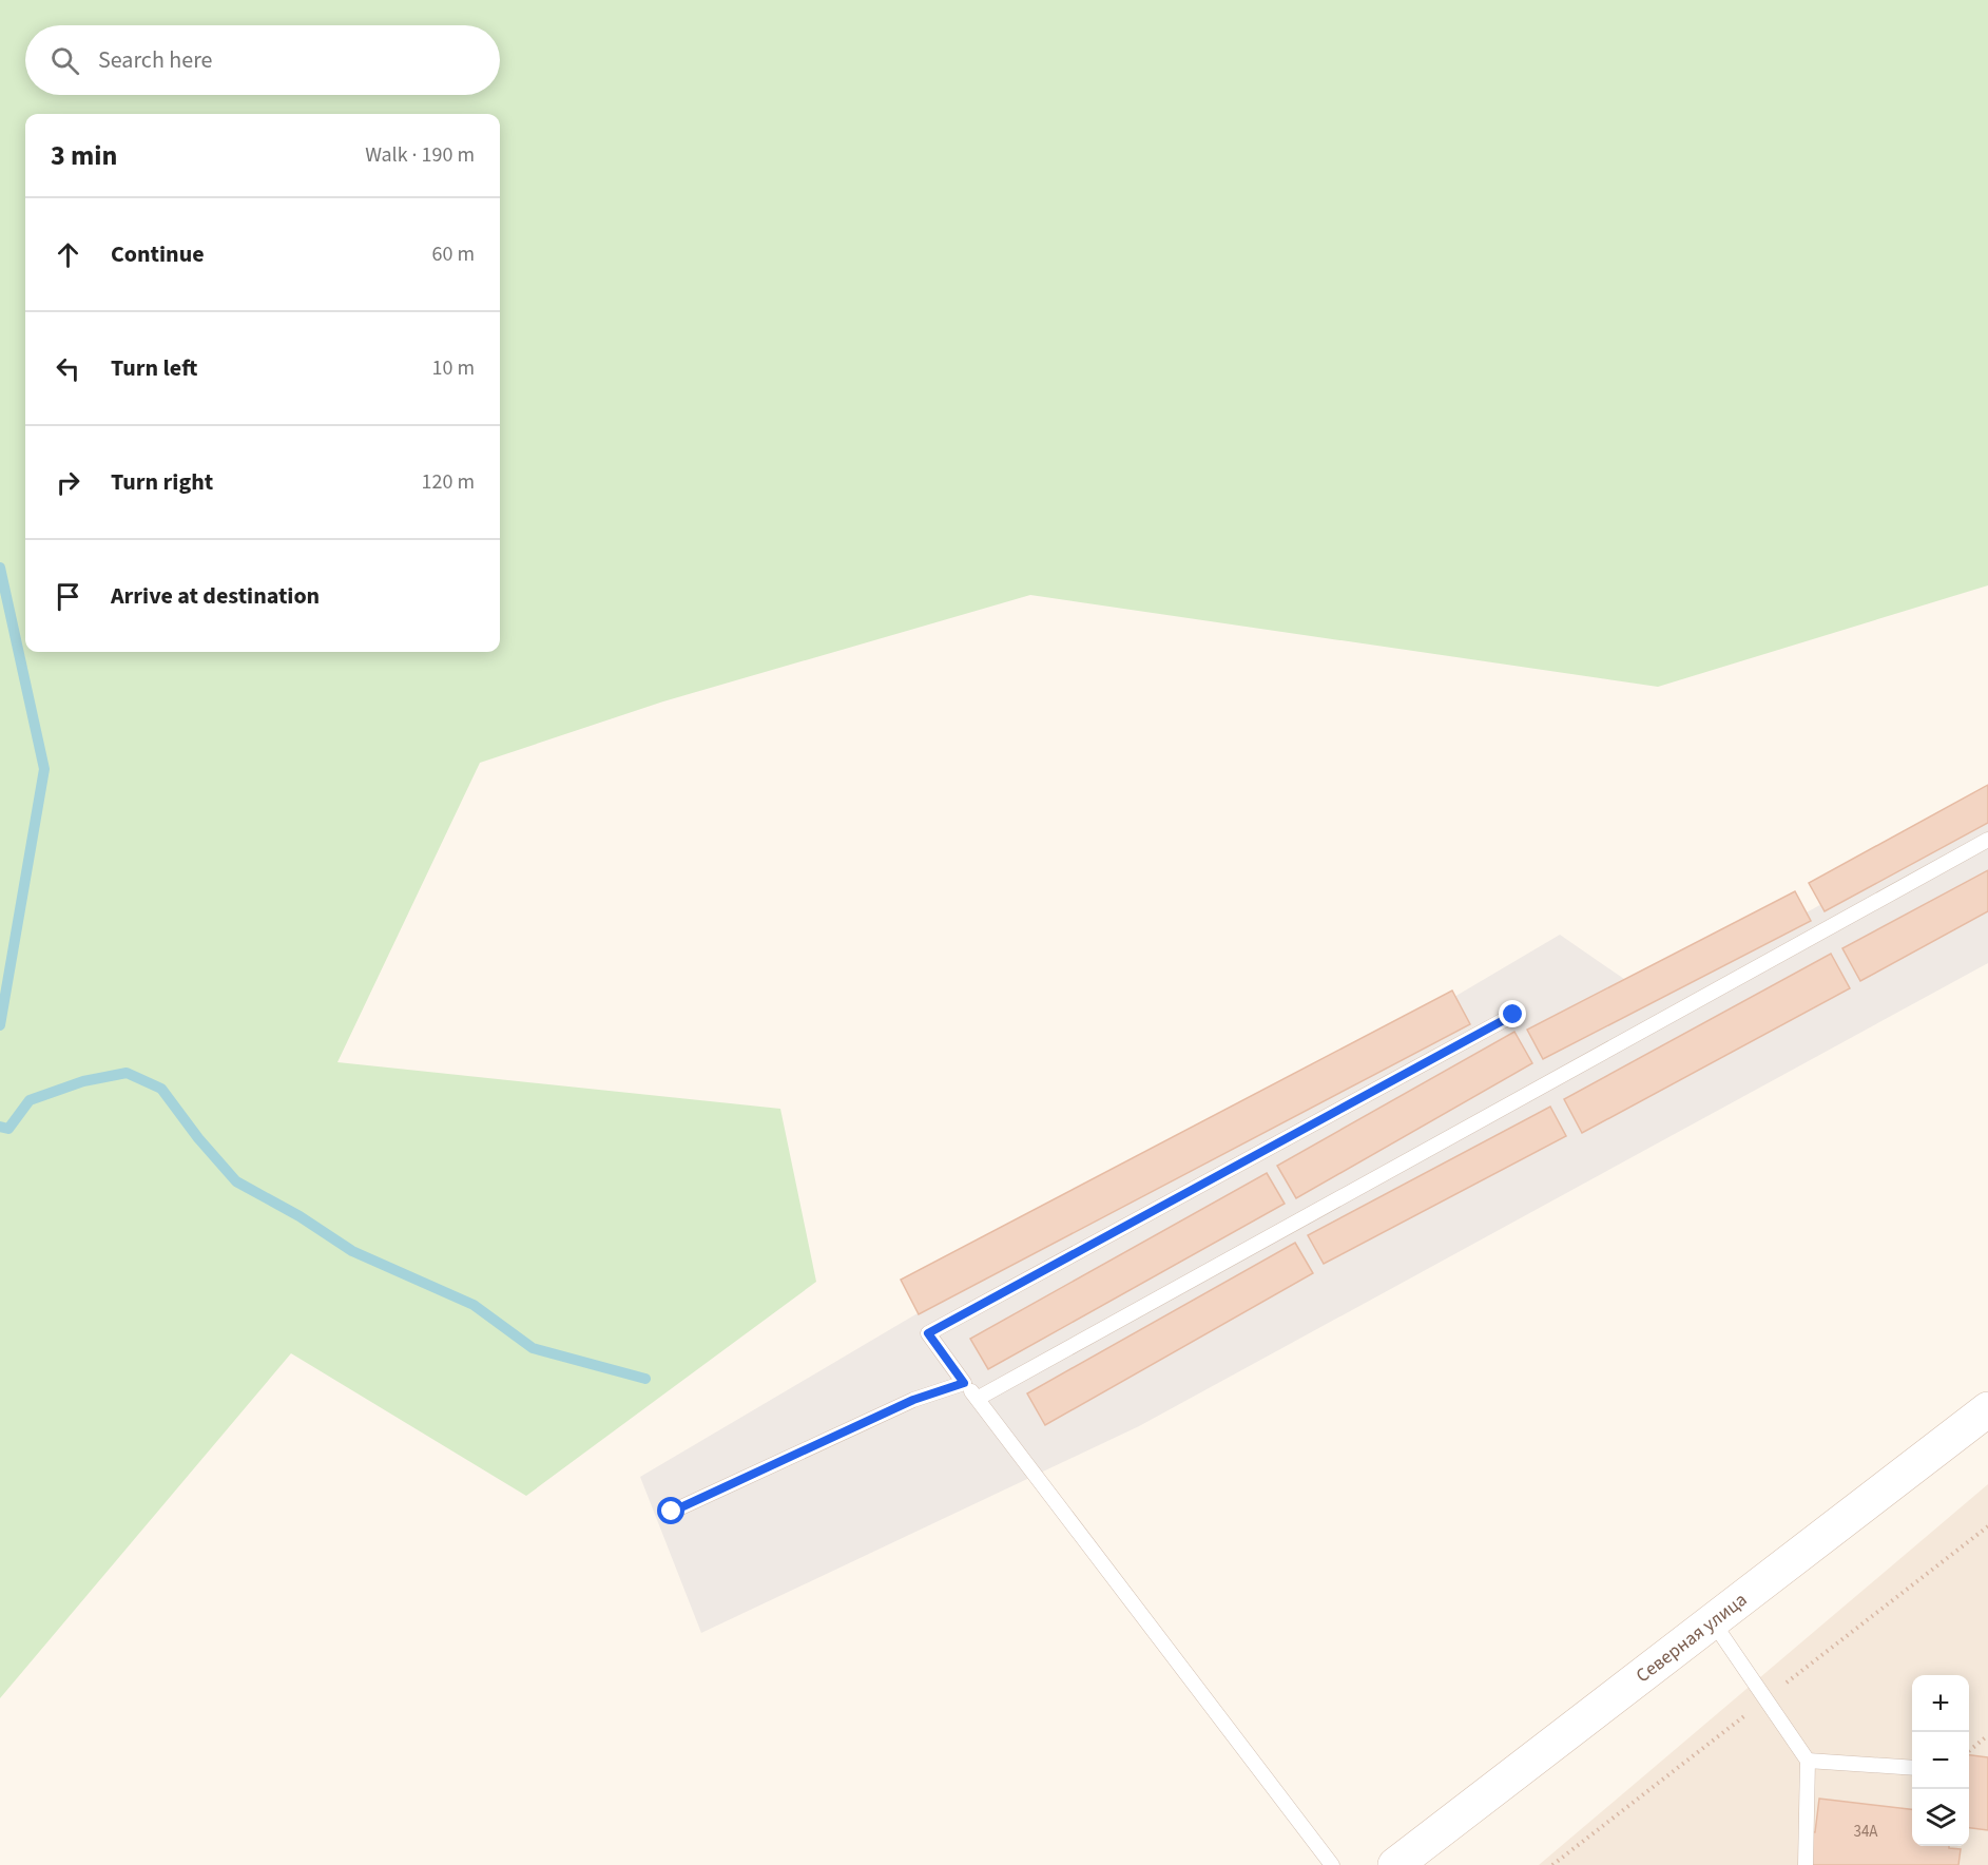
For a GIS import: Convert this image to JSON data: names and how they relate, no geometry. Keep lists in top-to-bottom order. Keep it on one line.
{"streets":{"street":["Северная улица"]},"house_numbers":["34А"],"page":{"search":"Search here","heading":["3 min","Walk · 190 m"],"list":[["Continue","60 m"],["Turn left","10 m"],["Turn right","120 m"],"Arrive at destination"],"map_buttons":["+","−"]}}
